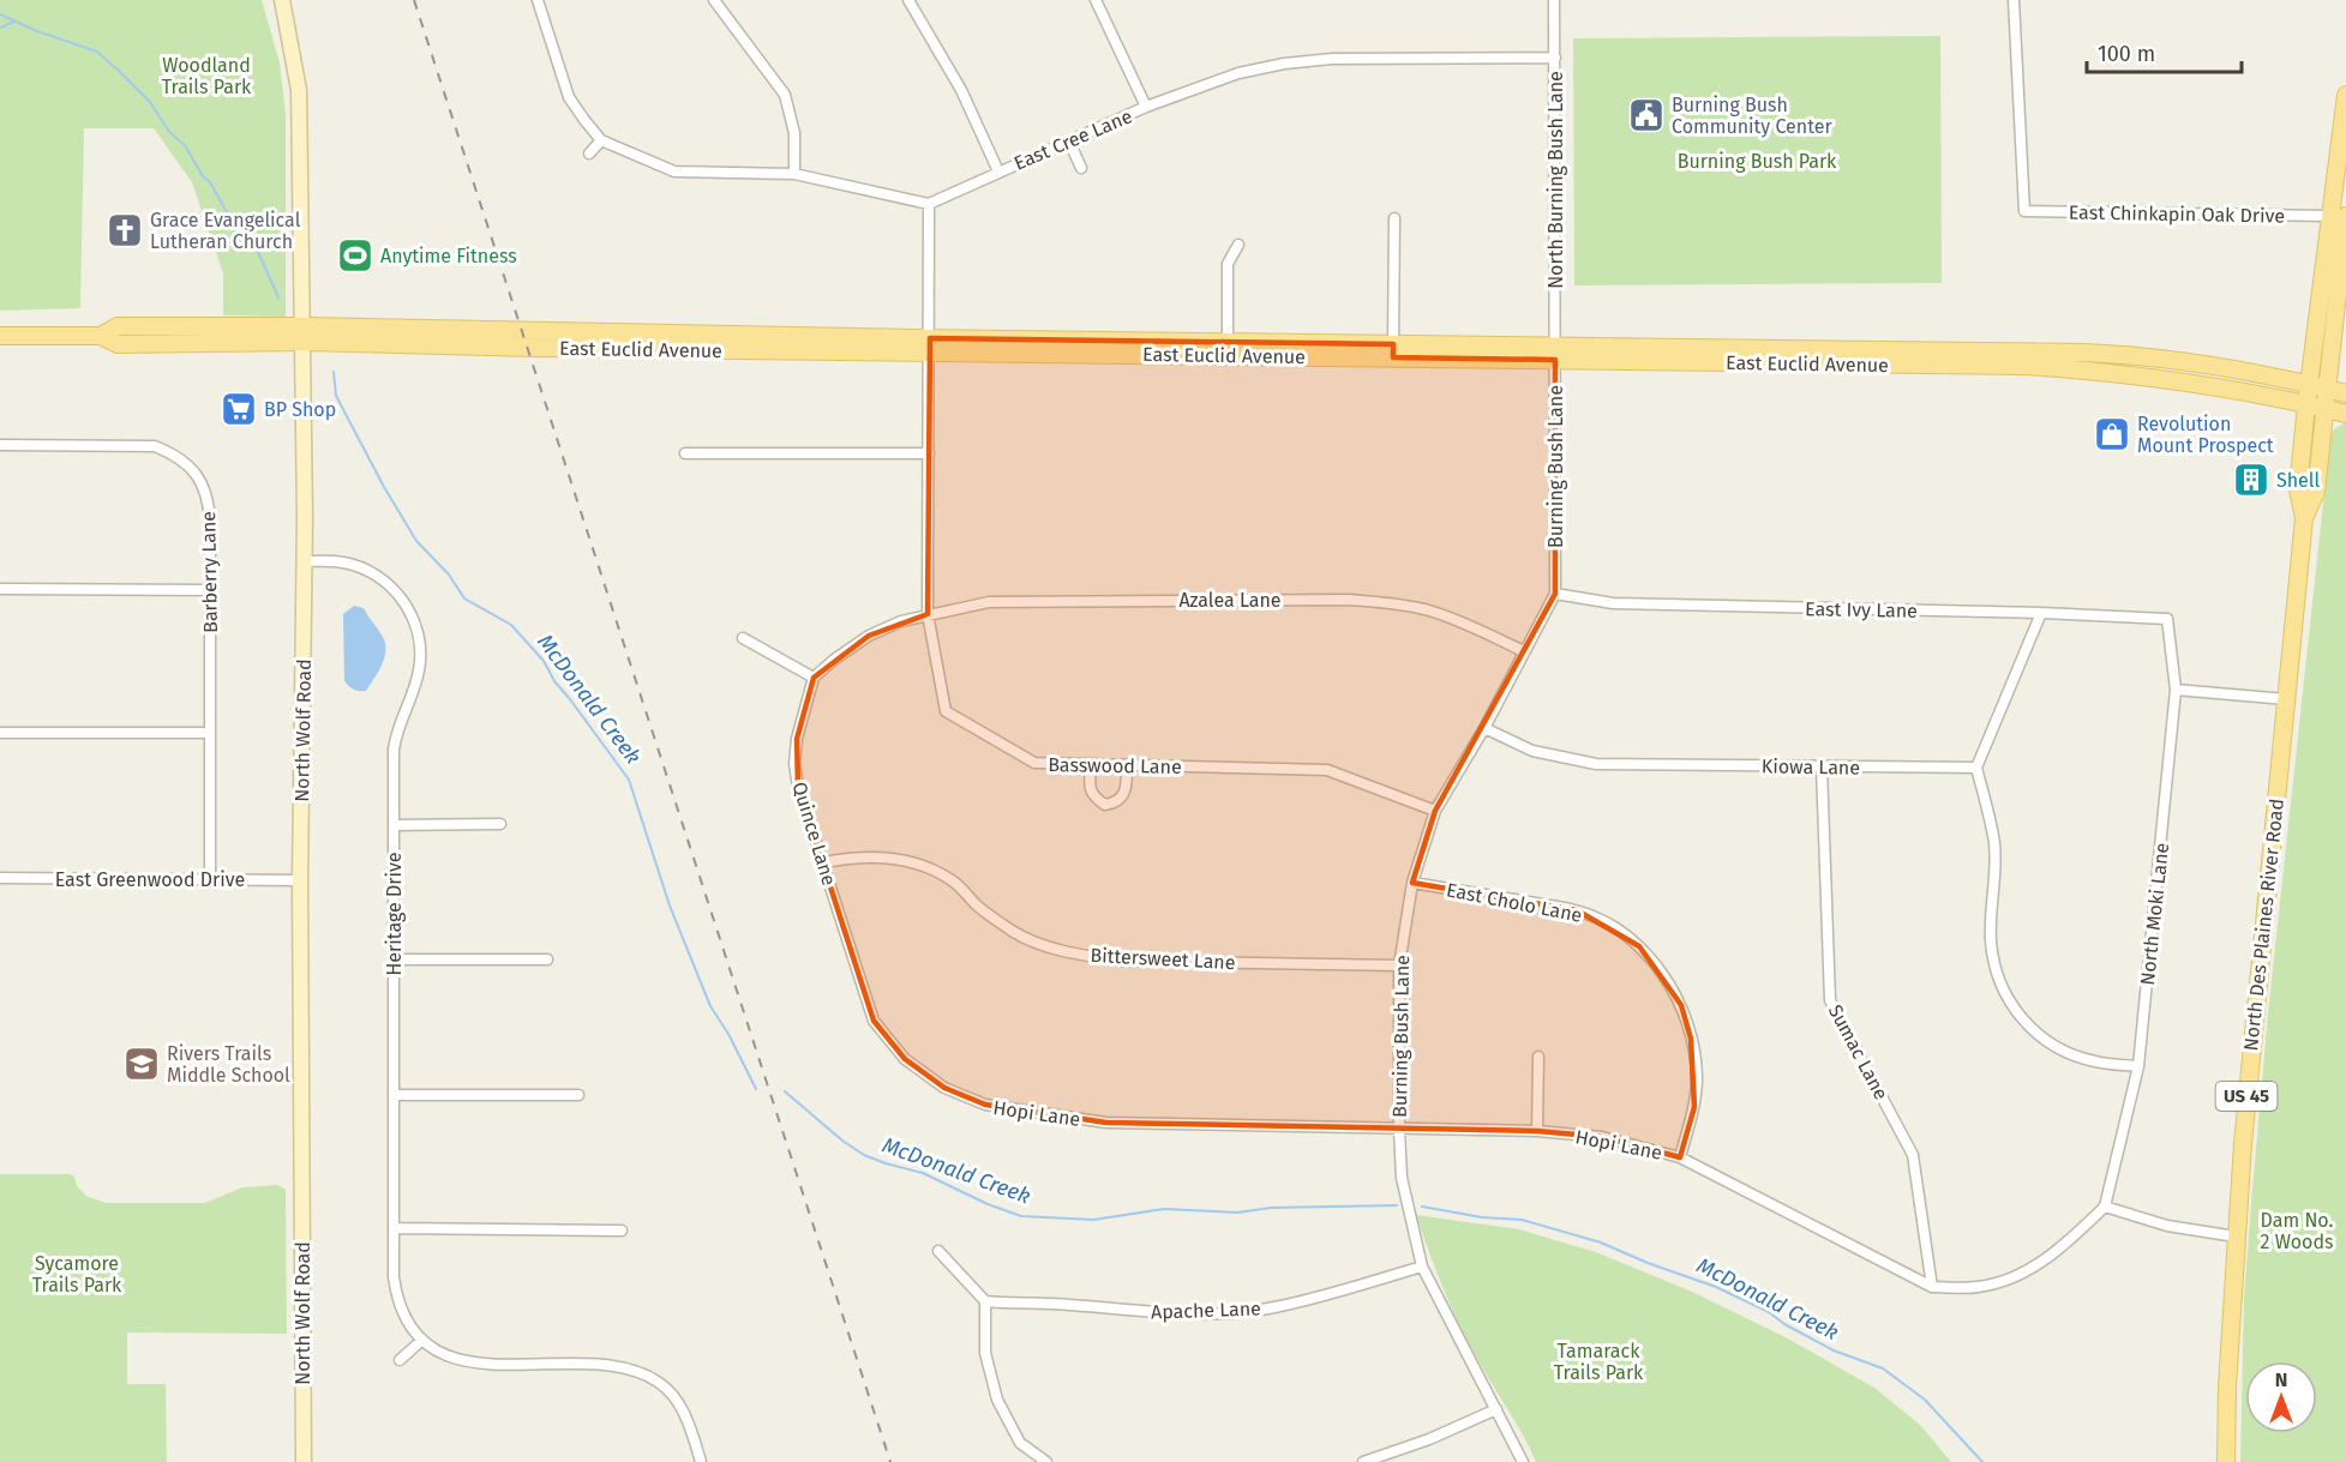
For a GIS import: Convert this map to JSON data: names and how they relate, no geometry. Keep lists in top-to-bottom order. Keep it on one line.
{"streets":{"main road":["East Euclid Avenue","North Wolf Road","North Des Plaines River Road","US 45"],"street":["East Cree Lane","North Burning Bush Lane","East Chinkapin Oak Drive","Burning Bush Lane","Barberry Lane","Azalea Lane","East Ivy Lane","Basswood Lane","Kiowa Lane","Quince Lane","East Greenwood Drive","East Cholo Lane","Heritage Drive","North Moki Lane","Bittersweet Lane","Sumac Lane","Hopi Lane","Apache Lane"]},"crossings":[["East Cree Lane","North Burning Bush Lane"],["East Cree Lane","Basswood Lane"],["North Burning Bush Lane","East Euclid Avenue"],["North Burning Bush Lane","Burning Bush Lane"],["East Chinkapin Oak Drive","North Des Plaines River Road"],["East Euclid Avenue","Burning Bush Lane"],["East Euclid Avenue","North Wolf Road"],["East Euclid Avenue","Basswood Lane"],["East Euclid Avenue","North Des Plaines River Road"],["Burning Bush Lane","Azalea Lane"],["Burning Bush Lane","East Ivy Lane"],["Burning Bush Lane","Basswood Lane"],["Burning Bush Lane","Kiowa Lane"],["Burning Bush Lane","East Cholo Lane"],["Burning Bush Lane","Bittersweet Lane"],["Burning Bush Lane","Hopi Lane"],["Burning Bush Lane","Apache Lane"],["Barberry Lane","East Greenwood Drive"],["Azalea Lane","Basswood Lane"],["East Ivy Lane","North Moki Lane"],["North Wolf Road","East Greenwood Drive"],["North Wolf Road","Heritage Drive"],["Kiowa Lane","Sumac Lane"],["Quince Lane","Bittersweet Lane"],["Quince Lane","Hopi Lane"],["East Cholo Lane","Hopi Lane"],["North Moki Lane","Hopi Lane"],["Sumac Lane","Hopi Lane"]],"water":["McDonald Creek"],"parks":["Woodland Trails Park","Burning Bush Park","Dam No. 2 Woods","Sycamore Trails Park","Tamarack Trails Park"],"places":{"public building":["Burning Bush Community Center"],"church":["Grace Evangelical Lutheran Church"],"sports":["Anytime Fitness"],"supermarket":["BP Shop"],"shop":["Revolution Mount Prospect"],"building":["Shell"],"school or university":["Rivers Trails Middle School"]},"scale_bar":"100 m","north":"top"}
